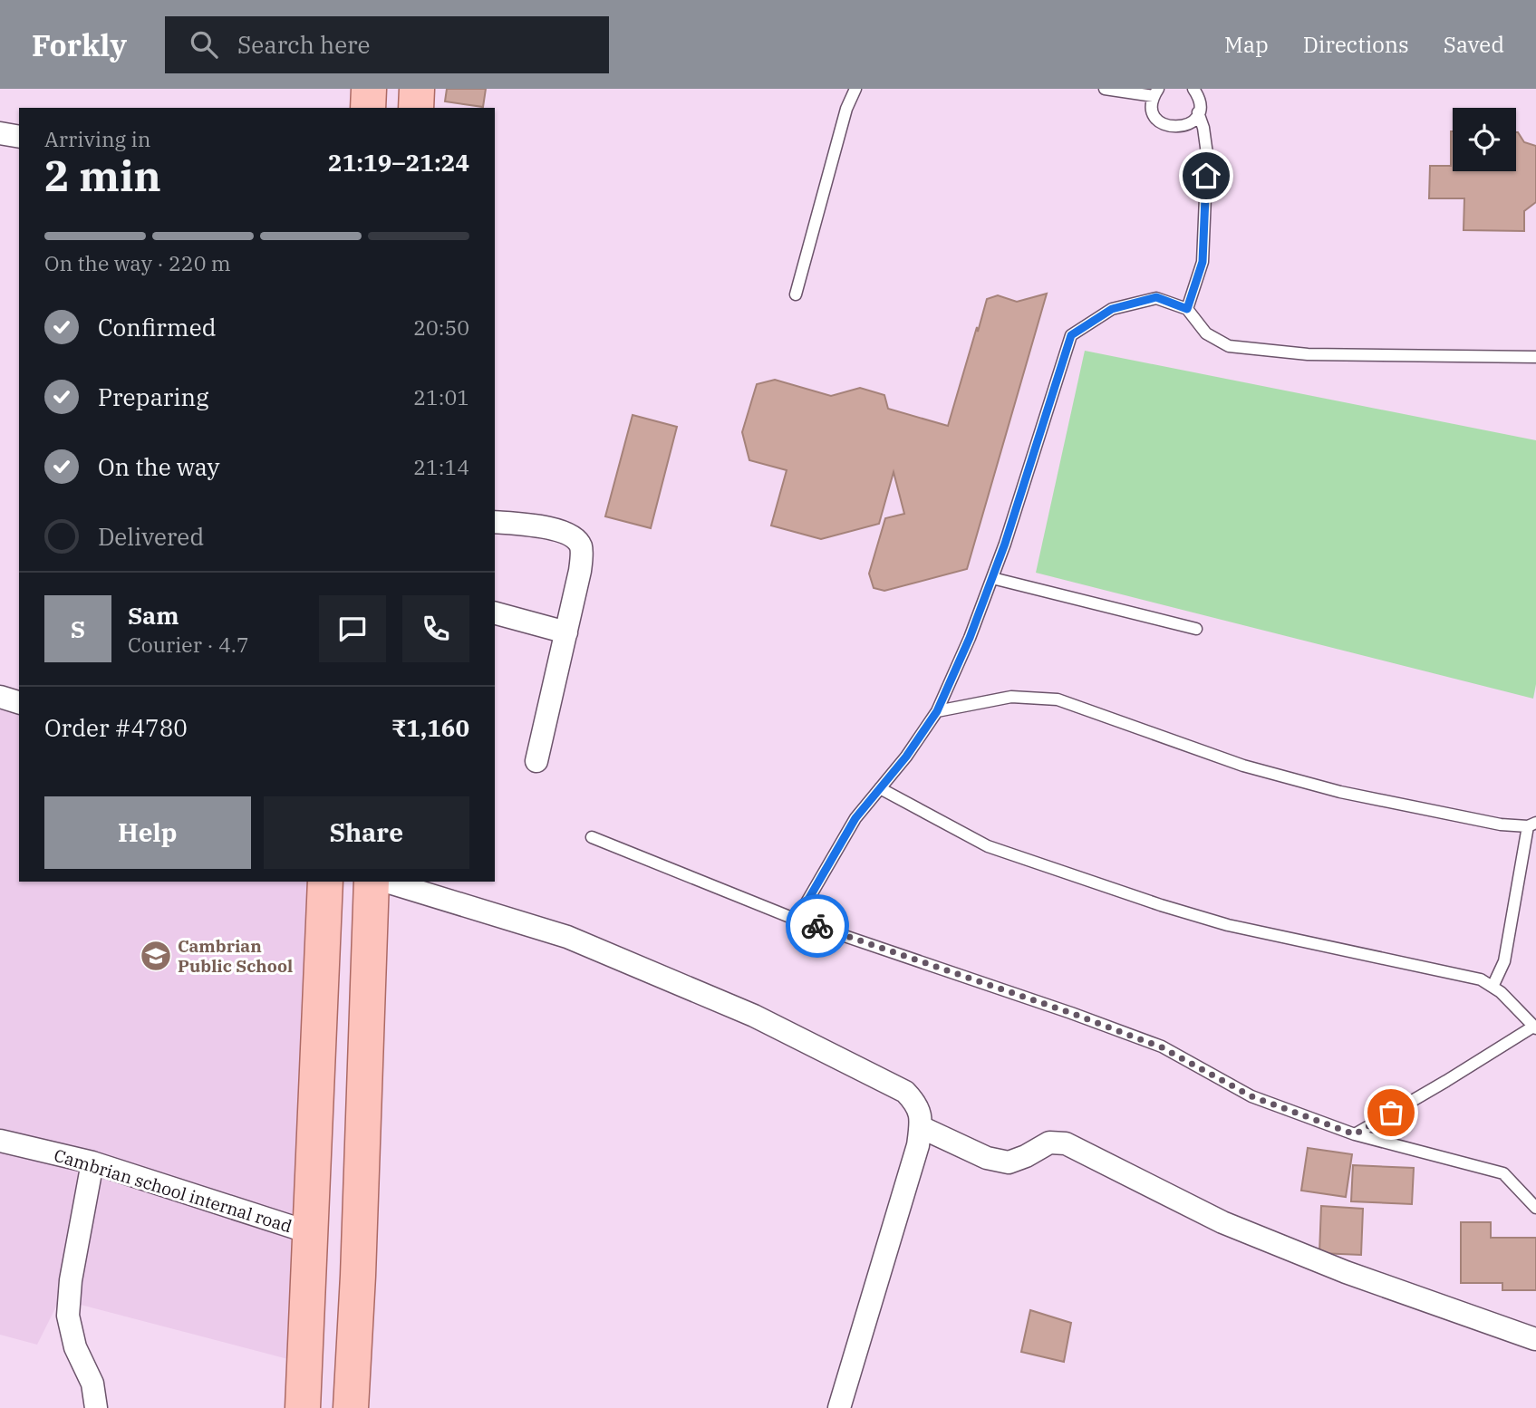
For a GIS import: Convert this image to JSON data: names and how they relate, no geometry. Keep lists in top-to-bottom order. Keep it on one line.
{"streets":{"street":["Cambrian school internal road"]},"places":{"school or university":["Cambrian Public School"]},"page":{"header":"Forkly","search":"Search here","nav":["Map","Directions","Saved"],"heading":["2 min","Arriving in","21:19–21:24"],"panel":["Sam","Courier · 4.7","Order #4780","₹1,160"],"bar":"On the way · 220 m","list":[["Confirmed","20:50"],["Preparing","21:01"],["On the way","21:14"],"Delivered"],"round":"S","buttons":["Help","Share"]}}
